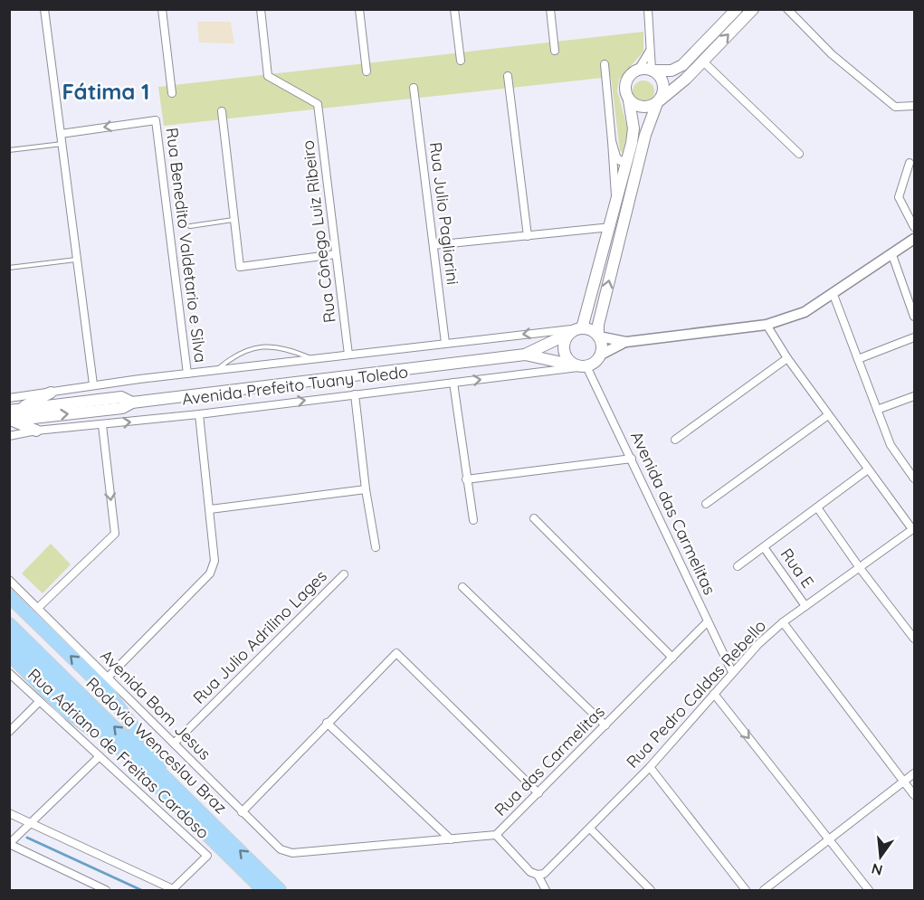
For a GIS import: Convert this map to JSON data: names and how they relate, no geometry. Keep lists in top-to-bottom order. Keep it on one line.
{"streets":{"main road":["Avenida Prefeito Tuany Toledo","Rodovia Wenceslau Braz"],"street":["Rua Julio Pagliarini","Rua Cônego Luiz Ribeiro","Rua Benedito Valdetario e Silva","Avenida das Carmelitas","Rua E","Rua Julio Adrilino Lages","Rua Pedro Caldas Rebello","Avenida Bom Jesus","Rua Adriano de Freitas Cardoso","Rua das Carmelitas"]},"crossings":[["Rua Julio Pagliarini","Avenida Prefeito Tuany Toledo"],["Rua Cônego Luiz Ribeiro","Avenida Prefeito Tuany Toledo"],["Rua Benedito Valdetario e Silva","Avenida Prefeito Tuany Toledo"],["Avenida Prefeito Tuany Toledo","Avenida das Carmelitas"],["Avenida das Carmelitas","Rua Pedro Caldas Rebello"],["Avenida das Carmelitas","Rua das Carmelitas"],["Rua E","Rua Pedro Caldas Rebello"],["Rua Julio Adrilino Lages","Avenida Bom Jesus"],["Avenida Bom Jesus","Rua das Carmelitas"]],"districts":["Fátima 1"],"north":"bottom"}
